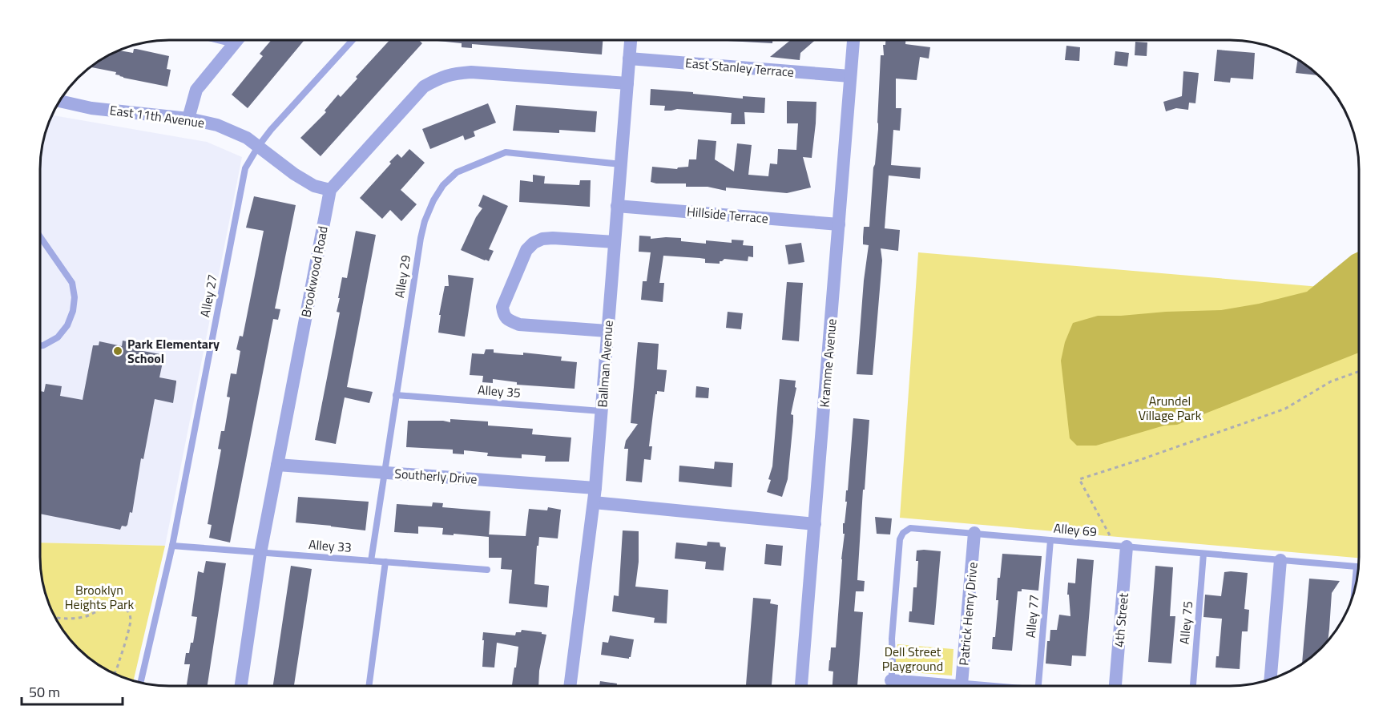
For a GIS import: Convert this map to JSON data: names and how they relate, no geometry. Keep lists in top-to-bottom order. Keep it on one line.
{"streets":{"street":["East Stanley Terrace","East 11th Avenue","Hillside Terrace","Brookwood Road","Kramme Avenue","Ballman Avenue","Southerly Drive","Patrick Henry Drive","4th Street"],"lane":["Alley 29","Alley 27","Alley 35","Alley 69","Alley 33","Alley 77","Alley 75"]},"crossings":[["East Stanley Terrace","Kramme Avenue"],["East Stanley Terrace","Ballman Avenue"],["East 11th Avenue","Brookwood Road"],["East 11th Avenue","Alley 27"],["Hillside Terrace","Kramme Avenue"],["Hillside Terrace","Ballman Avenue"],["Brookwood Road","Southerly Drive"],["Brookwood Road","Alley 33"],["Alley 29","Ballman Avenue"],["Alley 29","Alley 35"],["Alley 29","Southerly Drive"],["Alley 29","Alley 33"],["Alley 27","Alley 33"],["Ballman Avenue","Alley 35"],["Ballman Avenue","Southerly Drive"],["Alley 69","Patrick Henry Drive"],["Alley 69","Alley 77"],["Alley 69","4th Street"],["Alley 69","Alley 75"]],"parks":["Arundel Village Park","Brooklyn Heights Park","Dell Street Playground"],"places":["Park Elementary School"],"scale_bar":"50 m"}
